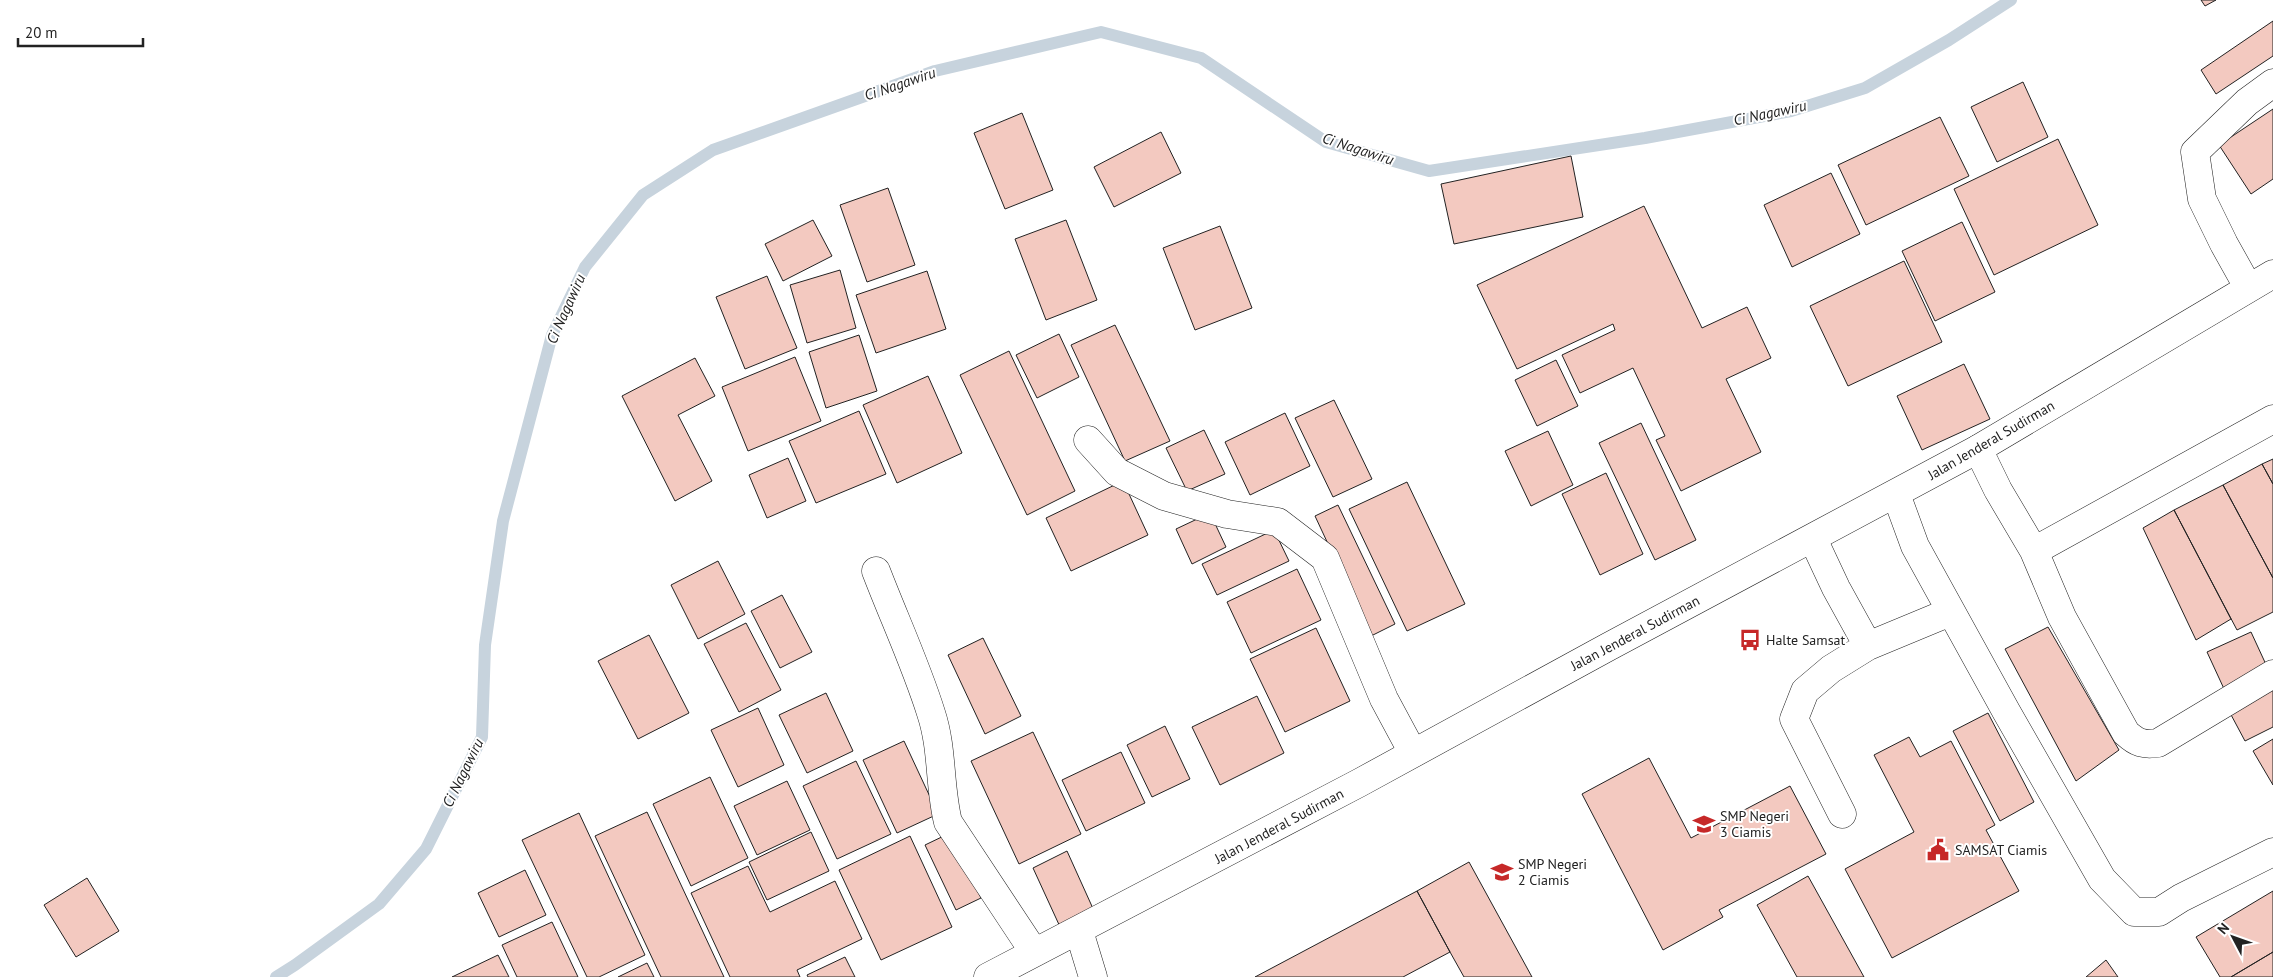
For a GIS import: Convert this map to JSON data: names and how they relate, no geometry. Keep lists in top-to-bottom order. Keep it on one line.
{"streets":{"main road":["Jalan Jenderal Sudirman"]},"water":["Ci Nagawiru"],"places":{"bus stop":["Halte Samsat"],"school or university":["SMP Negeri 3 Ciamis","SMP Negeri 2 Ciamis"],"public building":["SAMSAT Ciamis"]},"scale_bar":"20 m","north":"top left"}
